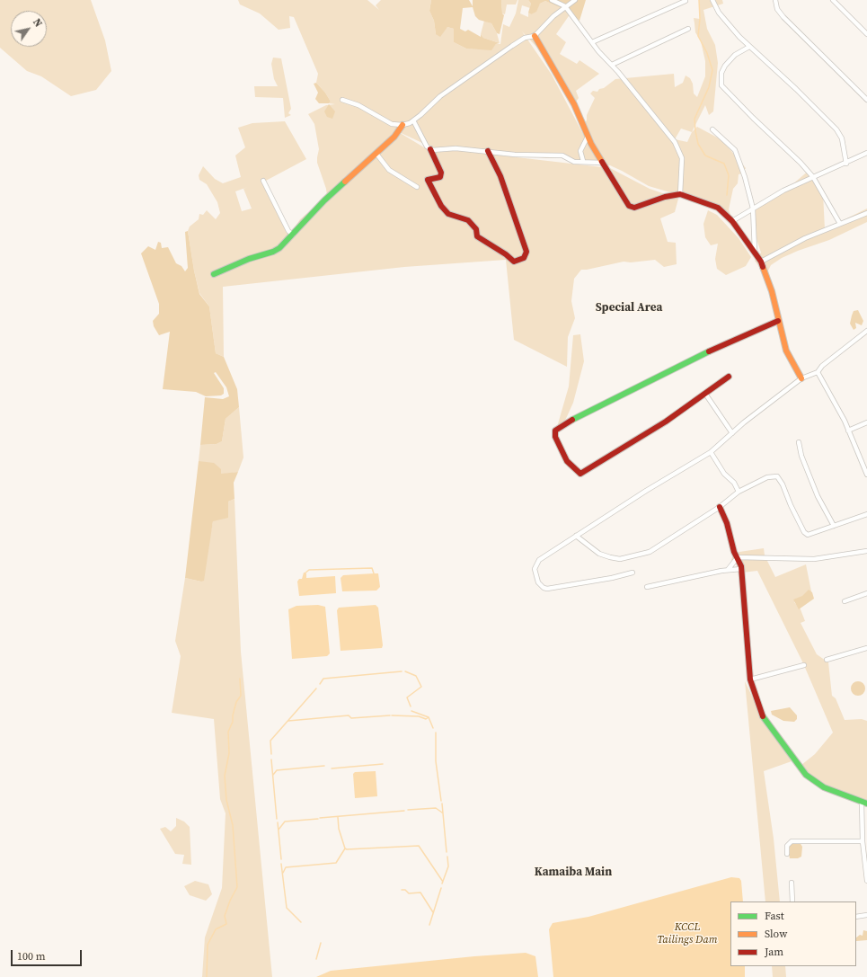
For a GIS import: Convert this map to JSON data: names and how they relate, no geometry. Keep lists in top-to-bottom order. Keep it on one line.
{"districts":["Special Area","Kamaiba Main"],"water":["KCCL Tailings Dam"],"legend":["Fast","Slow","Jam"],"scale_bar":"100 m","north":"top right"}
